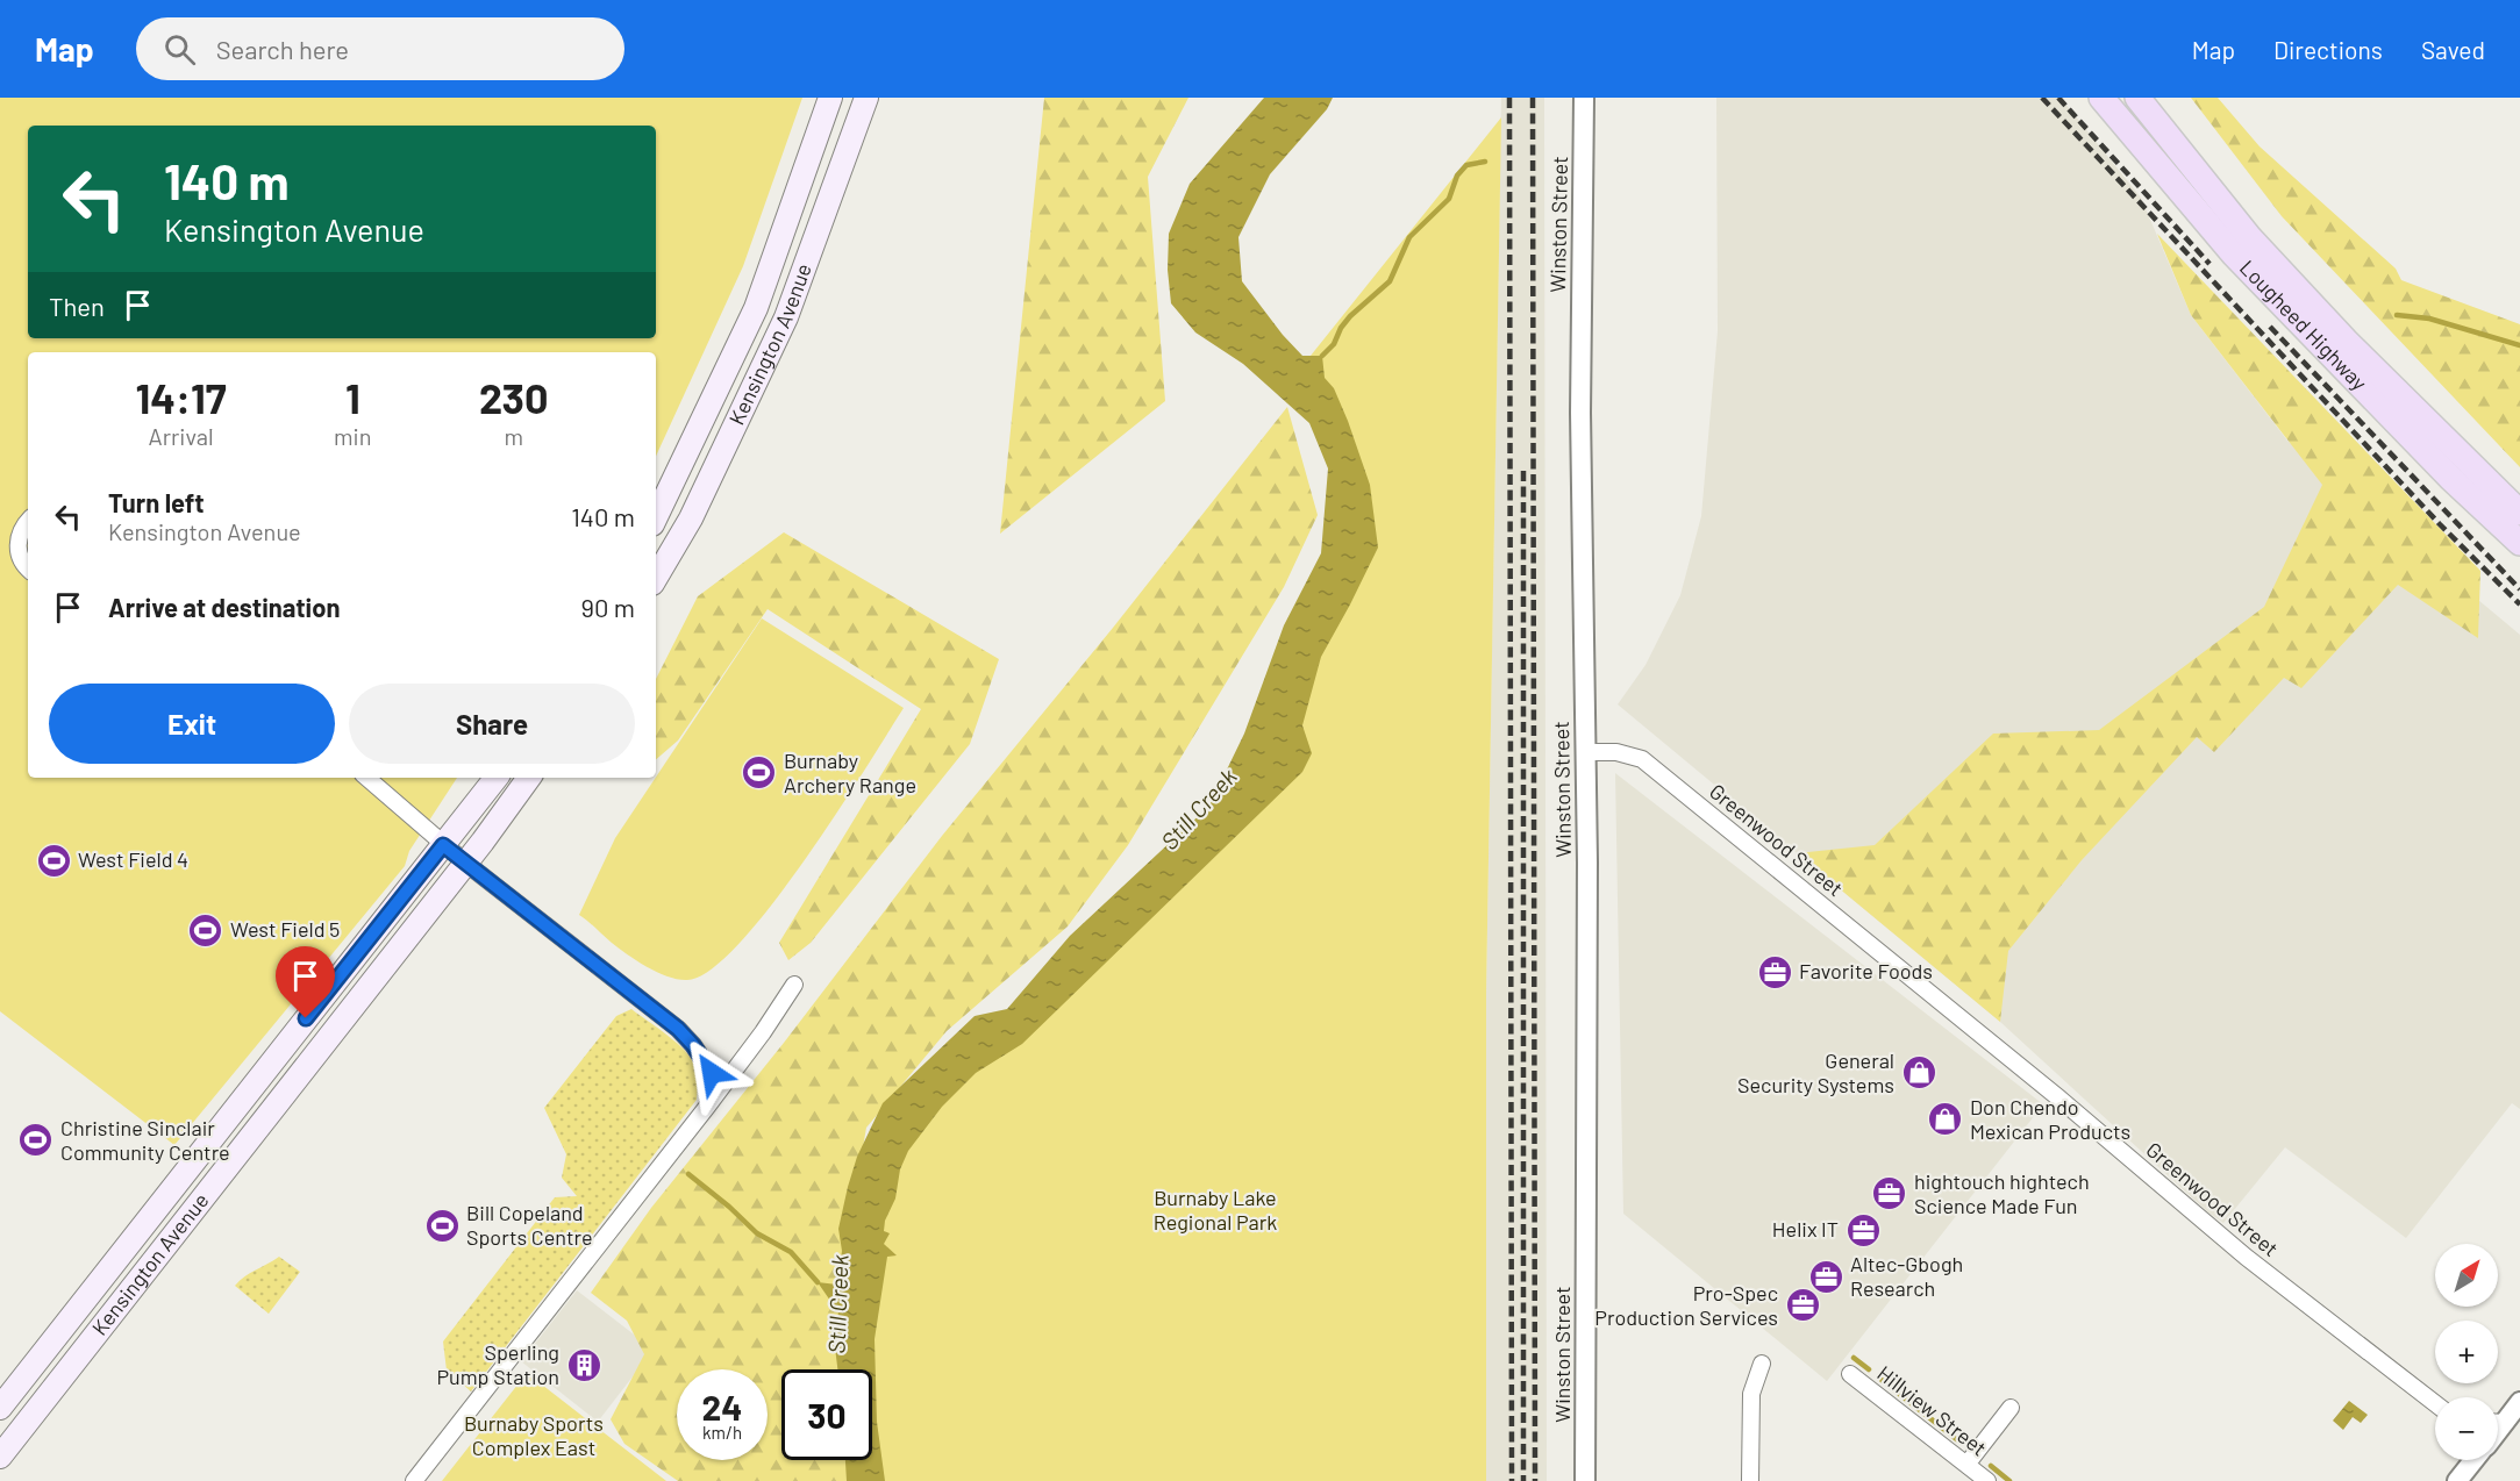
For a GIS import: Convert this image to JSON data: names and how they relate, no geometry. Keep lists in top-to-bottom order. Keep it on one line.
{"streets":{"main road":["Lougheed Highway","Kensington Avenue"],"street":["Winston Street","Greenwood Street","Hillview Street"]},"crossings":[["Winston Street","Greenwood Street"]],"water":["Still Creek"],"parks":["Burnaby Lake Regional Park","Burnaby Sports Complex East"],"places":{"sports":["Burnaby Archery Range","West Field 4","West Field 5","Christine Sinclair Community Centre","Bill Copeland Sports Centre"],"office":["Favorite Foods","hightouch hightech Science Made Fun","Helix IT","Altec-Gbogh Research","Pro-Spec Production Services"],"shop":["General Security Systems","Don Chendo Mexican Products"],"building":["Sperling Pump Station"]},"north":"top right","page":{"header":"Map","search":"Search here","nav":["Map","Directions","Saved"],"turn":["140 m","Kensington Avenue"],"then":"Then","eta":["14:17","Arrival","1","min","230","m"],"list":[{"name":"Turn left","note":"Kensington Avenue","value":"140 m"},{"name":"Arrive at destination","value":"90 m"}],"buttons":["Exit","Share"],"map_buttons":["+","−"],"speed":"24 km/h","limit":"30"}}
